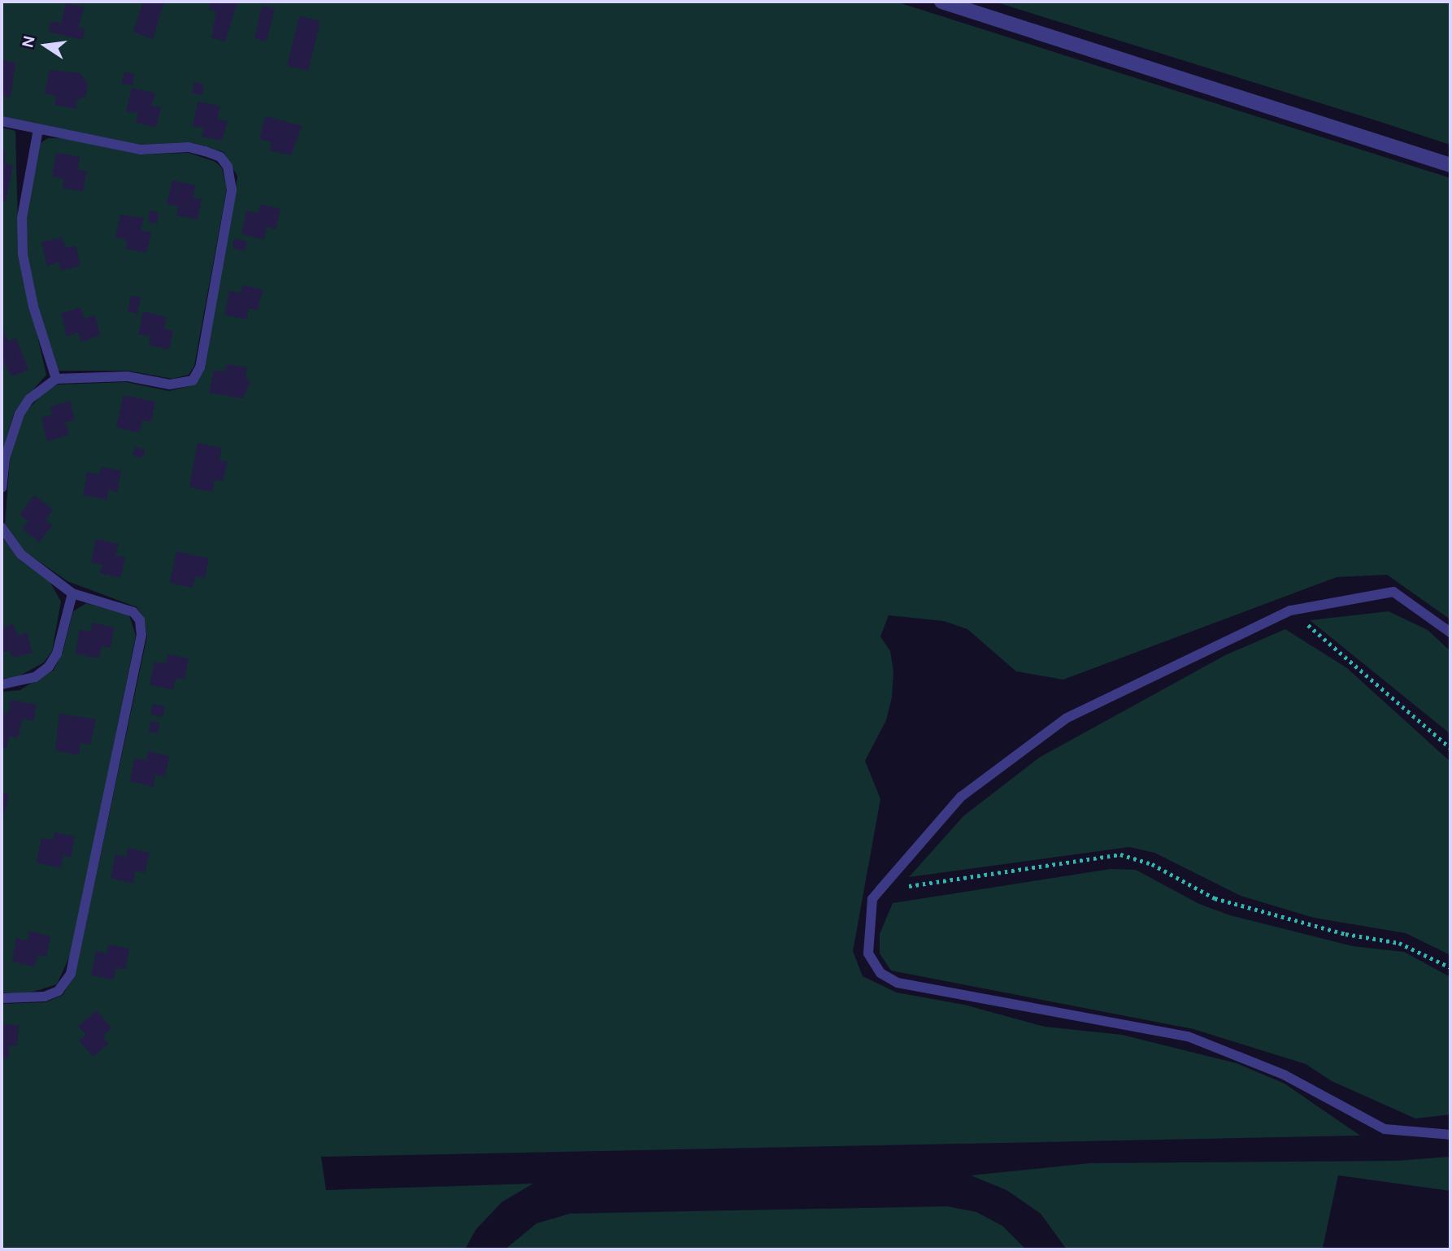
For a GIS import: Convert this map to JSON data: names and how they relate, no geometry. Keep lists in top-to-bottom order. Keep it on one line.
{"north":"left"}
